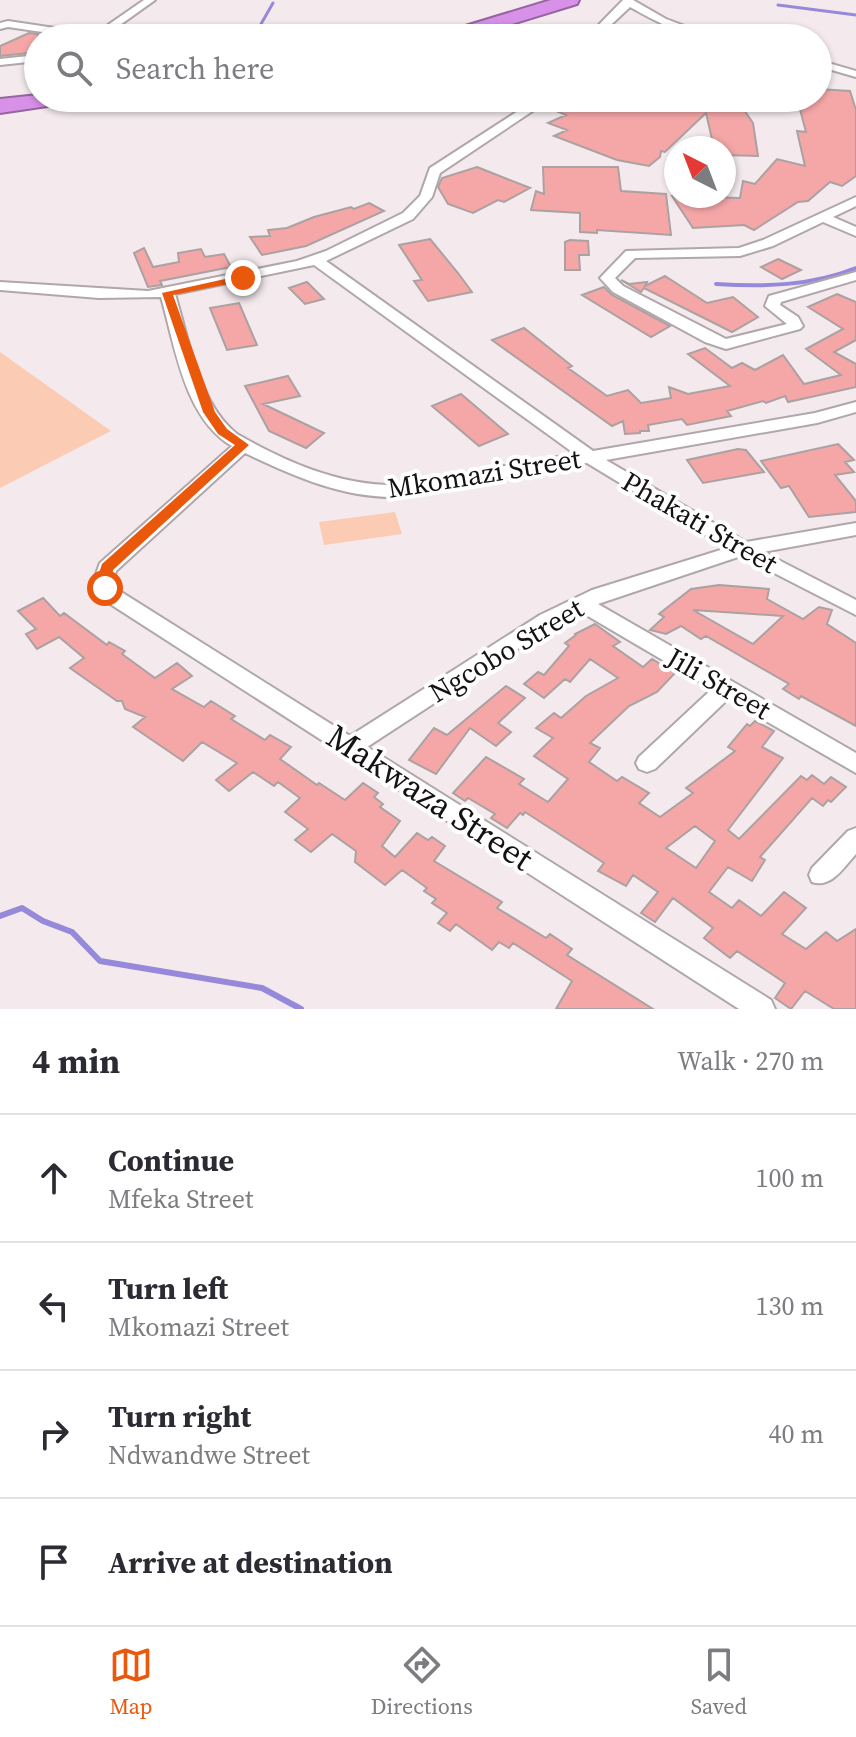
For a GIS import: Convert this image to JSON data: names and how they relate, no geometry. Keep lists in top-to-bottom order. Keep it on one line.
{"streets":{"street":["Mkomazi Street","Phakati Street","Ngcobo Street","Jili Street","Makwaza Street"]},"crossings":[["Mkomazi Street","Phakati Street"],["Mkomazi Street","Makwaza Street"],["Phakati Street","Ngcobo Street"],["Ngcobo Street","Jili Street"],["Ngcobo Street","Makwaza Street"]],"north":"top left","page":{"search":"Search here","heading":["4 min","Walk · 270 m"],"list":[["Continue","Mfeka Street","100 m"],["Turn left","Mkomazi Street","130 m"],["Turn right","Ndwandwe Street","40 m"],"Arrive at destination"],"nav":["Map","Directions","Saved"]}}
